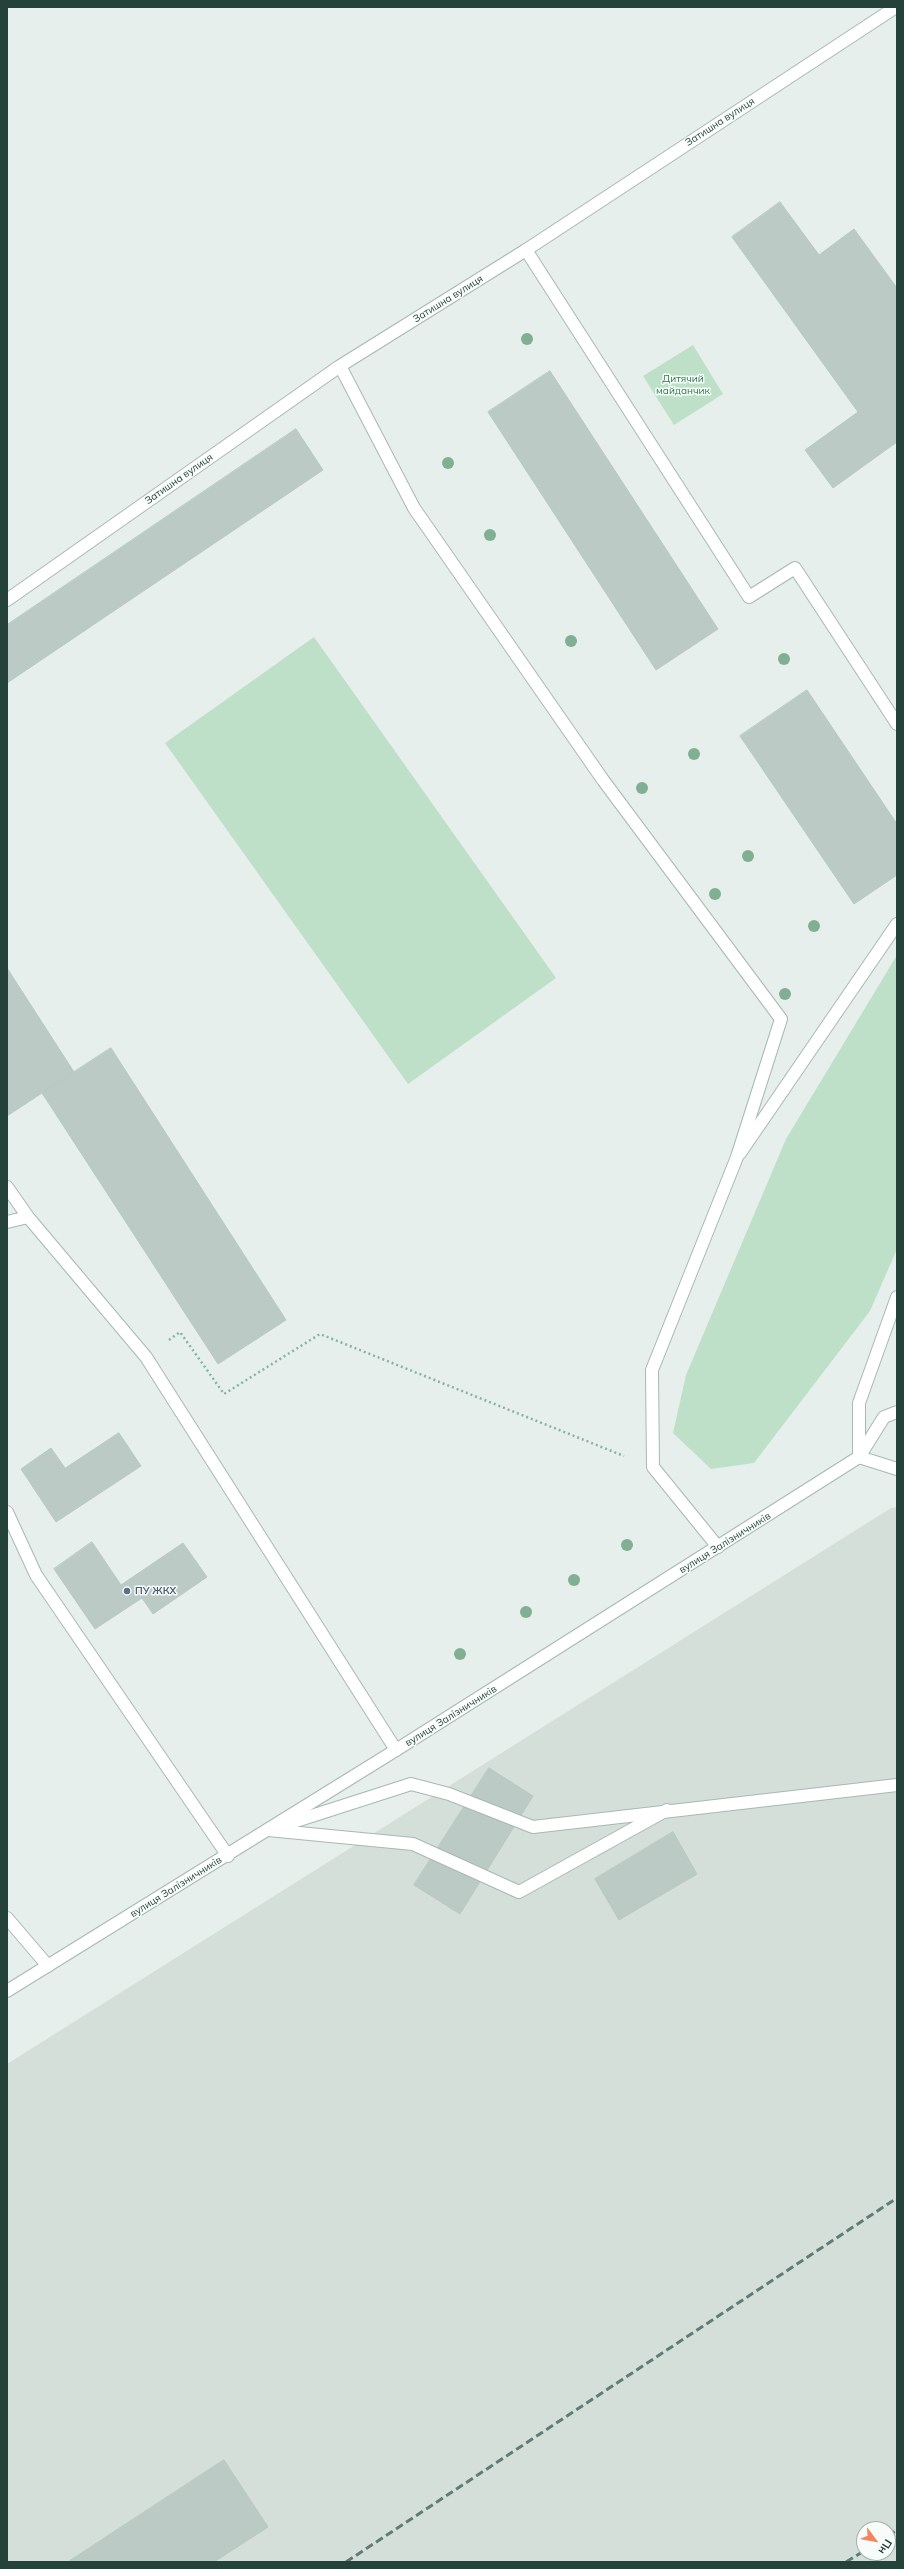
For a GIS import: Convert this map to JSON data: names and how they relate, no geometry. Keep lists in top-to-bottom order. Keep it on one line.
{"streets":{"street":["Затишна вулиця","вулиця Залізничників"]},"parks":["Дитячий майданчик"],"places":["ПУ ЖКХ"],"north":"bottom right"}
